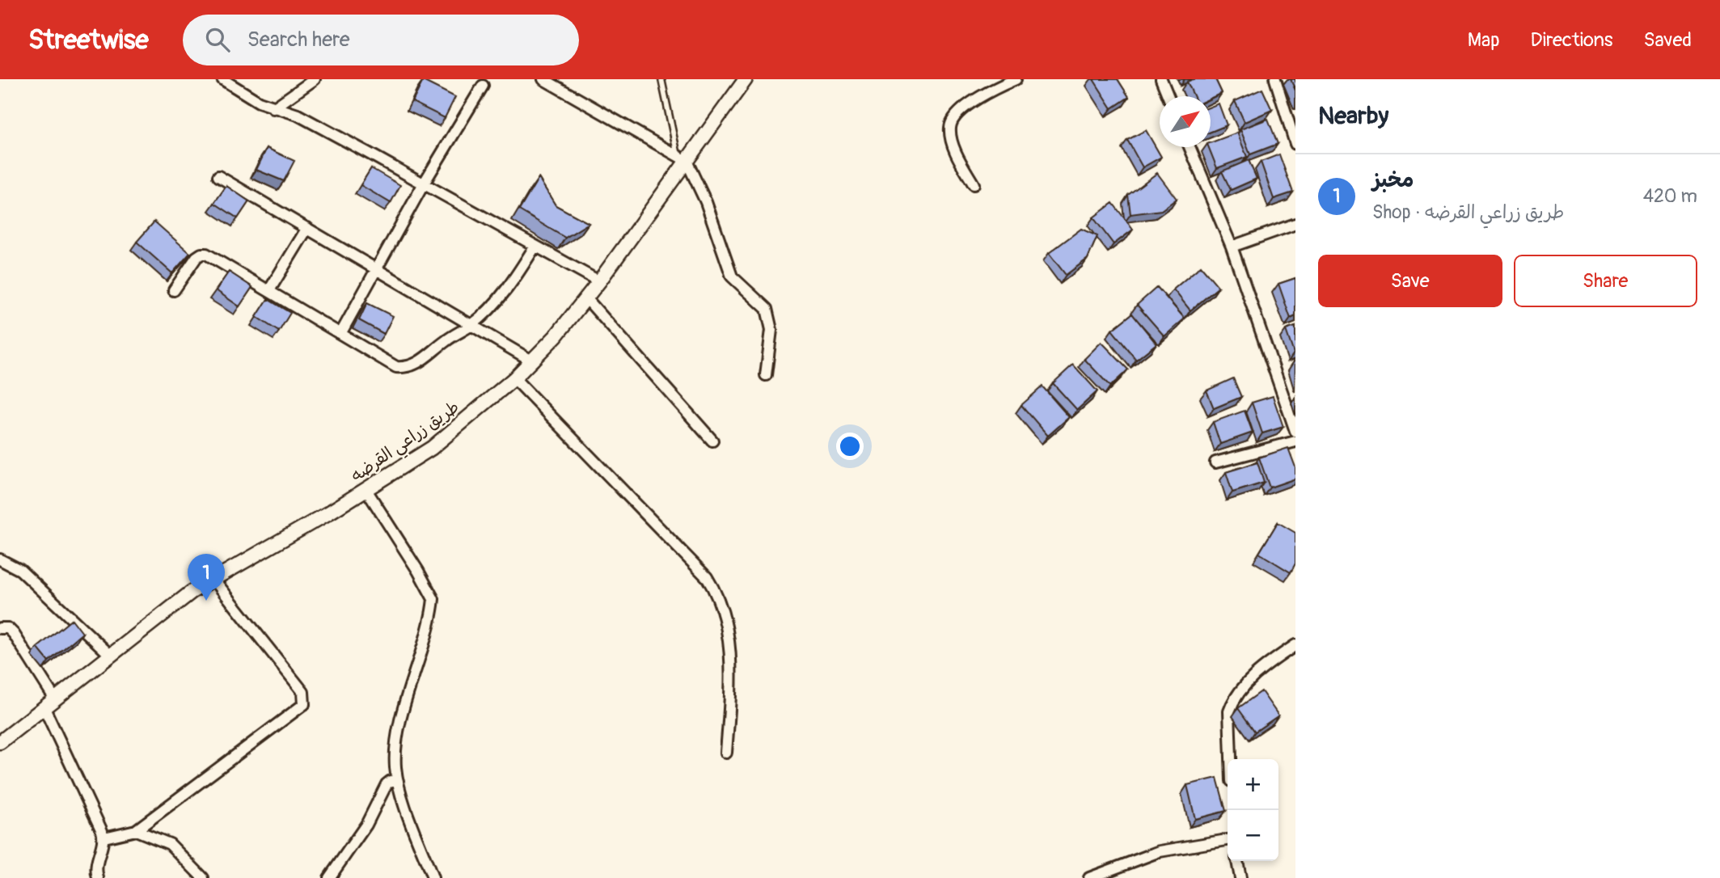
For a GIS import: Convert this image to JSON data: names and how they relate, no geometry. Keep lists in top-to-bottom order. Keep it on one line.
{"streets":{"main road":["طريق زراعي القرضه"]},"north":"top right","page":{"header":"Streetwise","search":"Search here","nav":["Map","Directions","Saved"],"heading":"Nearby","list":[{"mark":"1","name":"مخبز","note":"Shop · طريق زراعي القرضه","value":"420 m"}],"buttons":["Save","Share"],"pins":"1","map_buttons":["+","−"]}}
